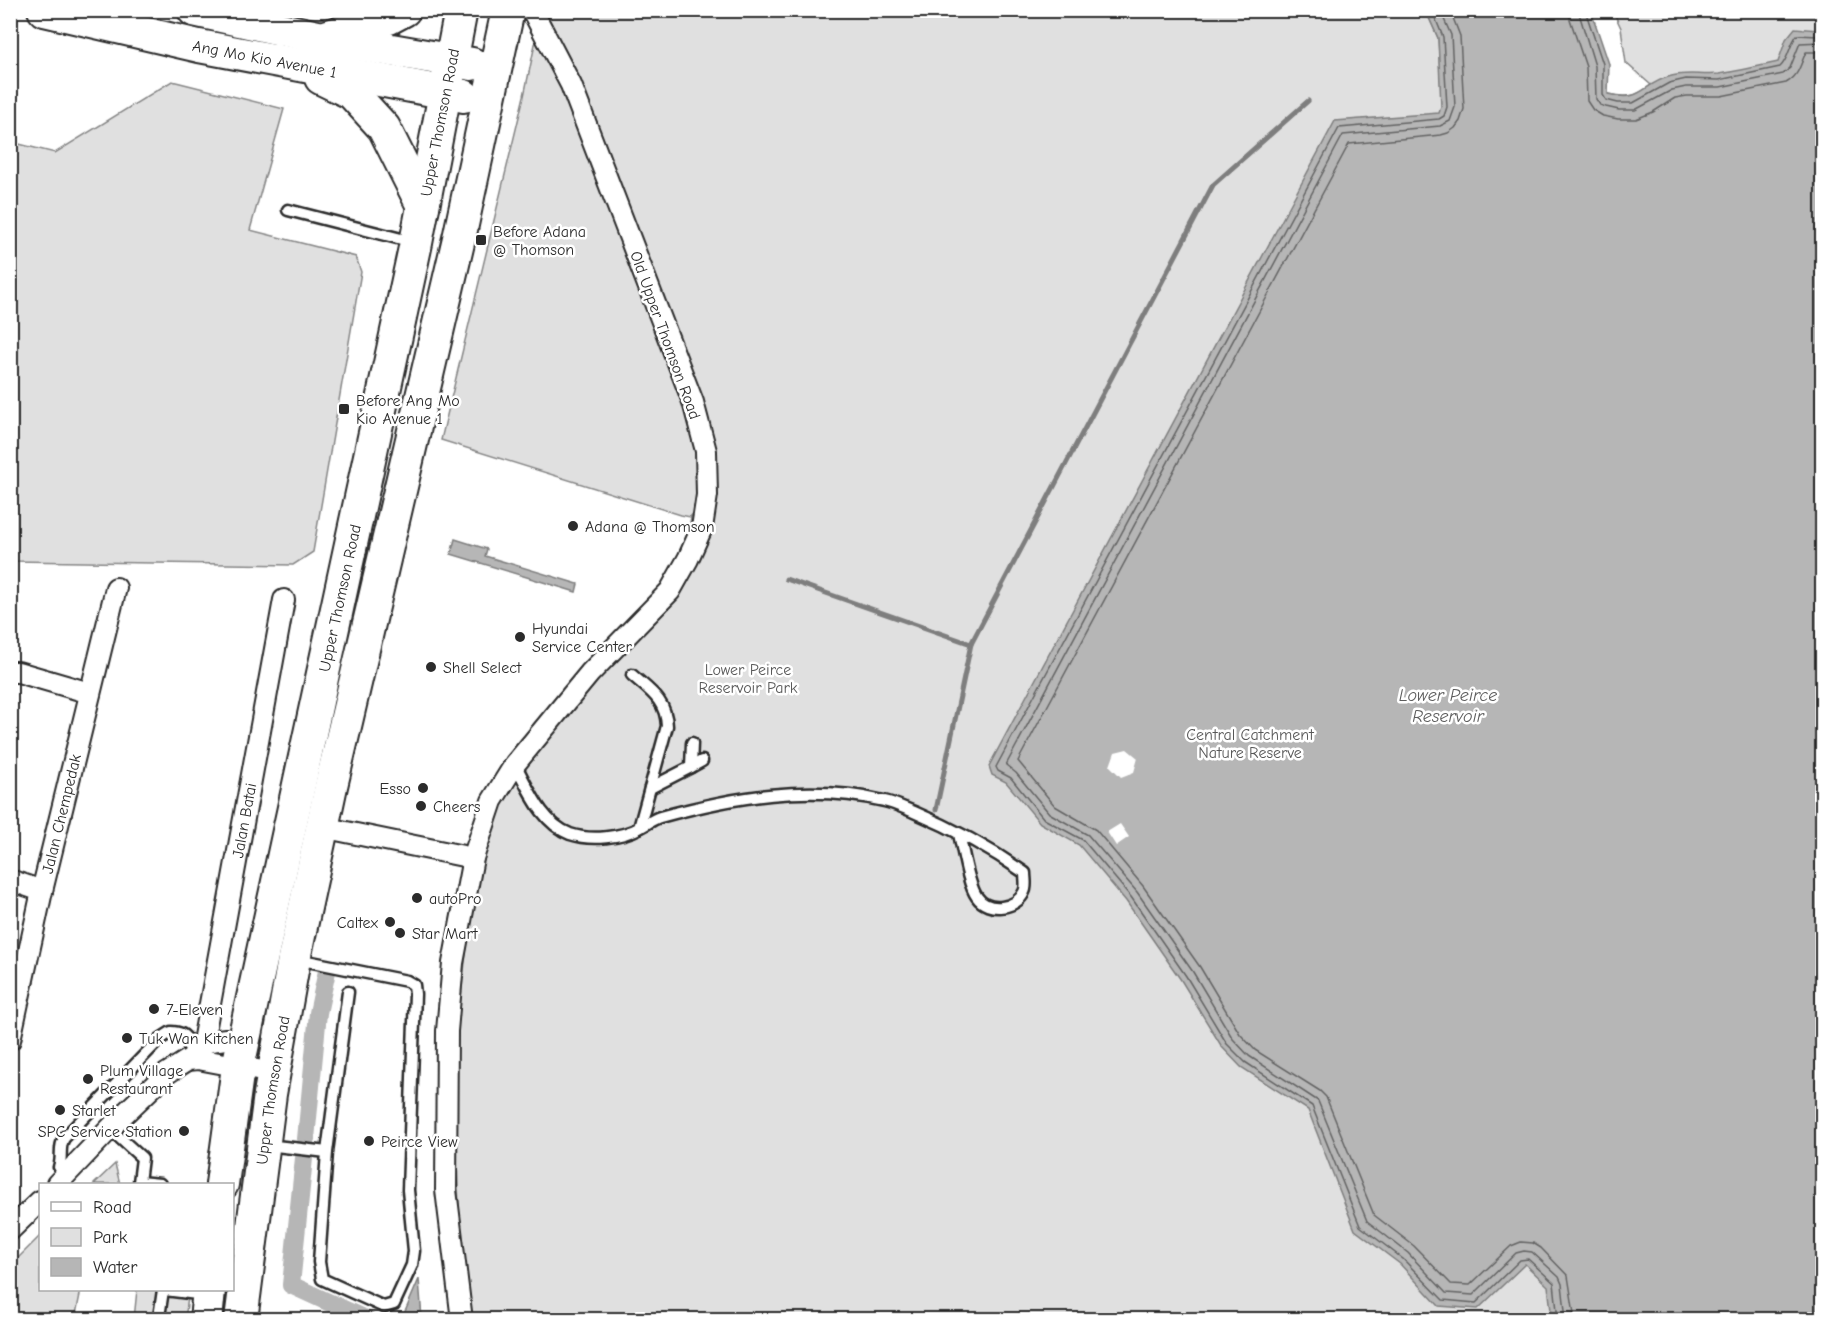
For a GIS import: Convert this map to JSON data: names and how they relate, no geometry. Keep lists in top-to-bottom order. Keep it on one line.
{"streets":{"main road":["Ang Mo Kio Avenue 1","Upper Thomson Road"],"street":["Old Upper Thomson Road","Jalan Chempedak","Jalan Batai"]},"crossings":[["Ang Mo Kio Avenue 1","Upper Thomson Road"]],"water":["Lower Peirce Reservoir"],"parks":["Lower Peirce Reservoir Park","Central Catchment Nature Reserve"],"places":{"transit":["Before Adana @ Thomson","Before Ang Mo Kio Avenue 1"],"other":["Adana @ Thomson","Hyundai Service Center","Shell Select","Esso","Cheers","autoPro","Caltex","Star Mart","7-Eleven","Tuk Wan Kitchen","Plum Village Restaurant","Starlet","SPC Service Station","Peirce View"]},"legend":["Road","Park","Water"]}
